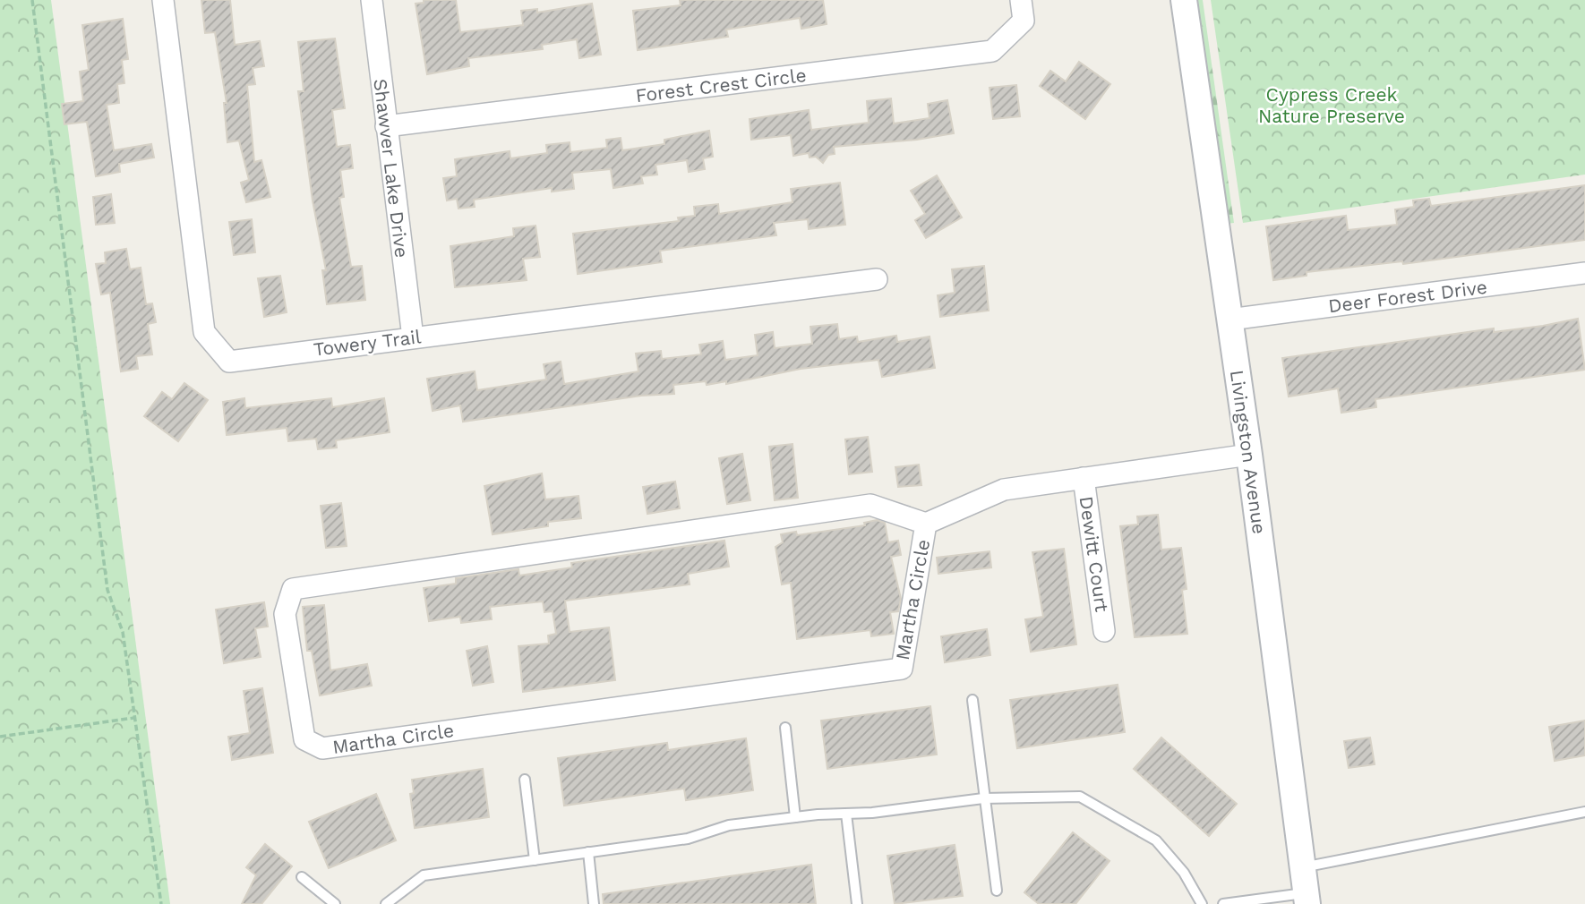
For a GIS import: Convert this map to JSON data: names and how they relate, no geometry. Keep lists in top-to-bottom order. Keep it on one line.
{"streets":{"street":["Forest Crest Circle","Shawver Lake Drive","Deer Forest Drive","Towery Trail","Livingston Avenue","Dewitt Court","Martha Circle"]},"crossings":[["Forest Crest Circle","Shawver Lake Drive"],["Shawver Lake Drive","Towery Trail"],["Deer Forest Drive","Livingston Avenue"],["Livingston Avenue","Martha Circle"],["Dewitt Court","Martha Circle"]],"parks":["Cypress Creek Nature Preserve"]}
